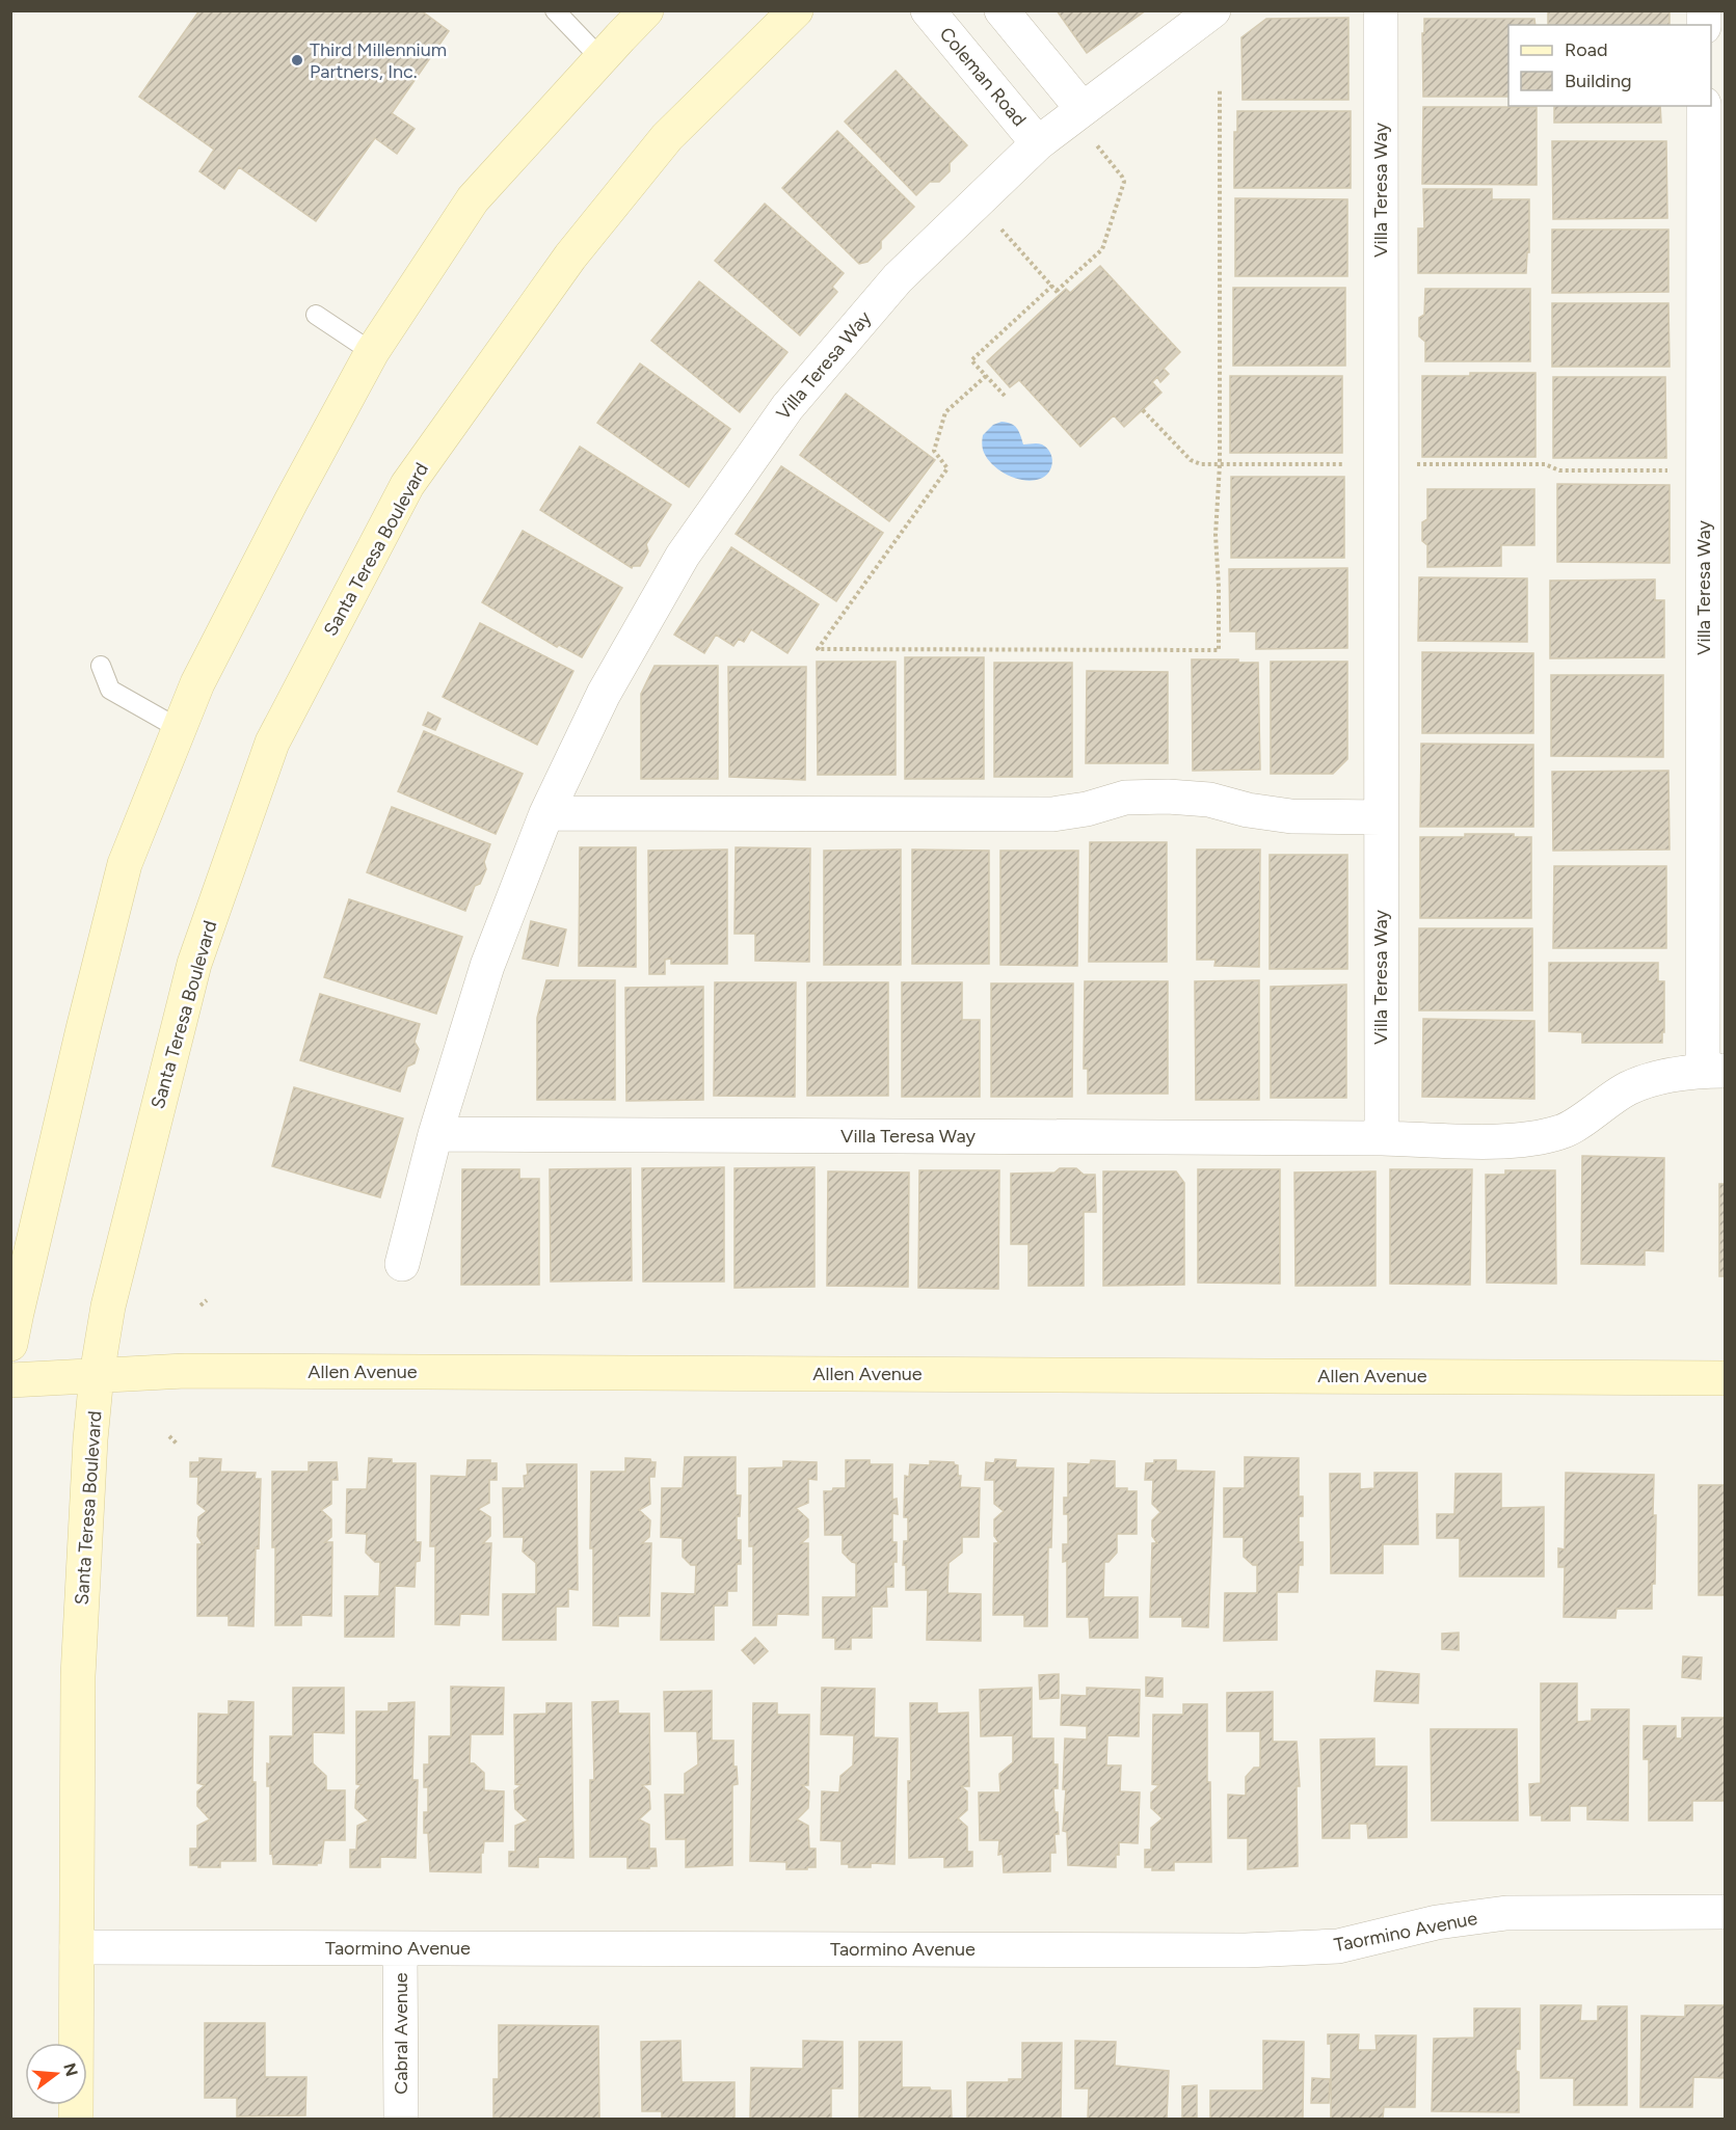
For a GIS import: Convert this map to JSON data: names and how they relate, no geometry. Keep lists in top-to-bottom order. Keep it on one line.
{"streets":{"main road":["Santa Teresa Boulevard","Allen Avenue"],"street":["Coleman Road","Villa Teresa Way","Taormino Avenue","Cabral Avenue"]},"crossings":[["Coleman Road","Villa Teresa Way"],["Santa Teresa Boulevard","Allen Avenue"],["Santa Teresa Boulevard","Taormino Avenue"],["Taormino Avenue","Cabral Avenue"]],"places":["Third Millennium Partners, Inc."],"legend":["Road","Building"],"north":"right"}
